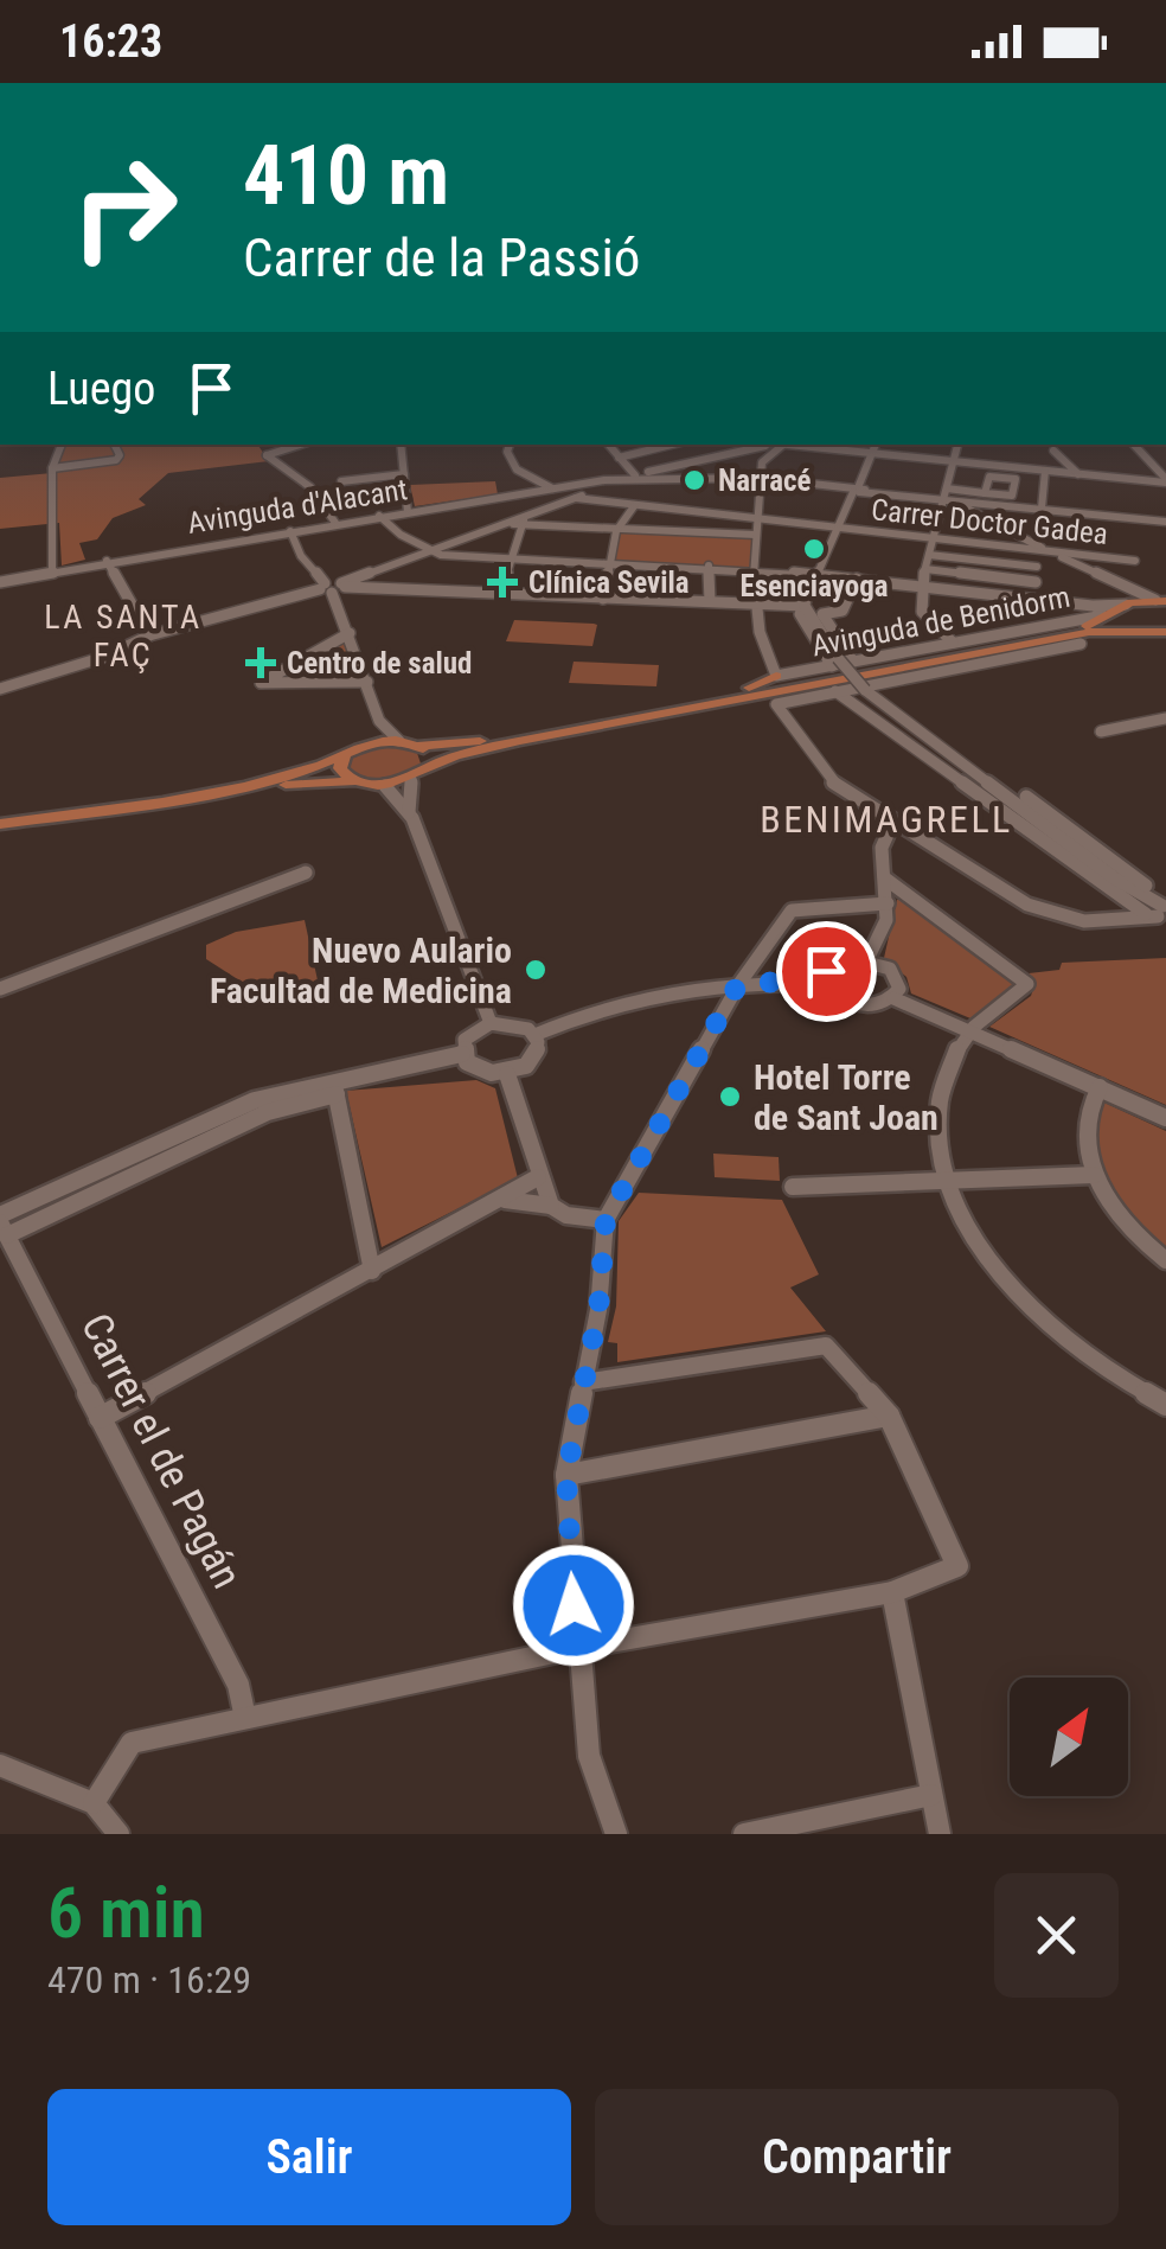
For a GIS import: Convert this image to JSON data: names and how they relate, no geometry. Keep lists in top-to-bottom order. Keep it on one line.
{"streets":{"street":["Avinguda d'Alacant","Carrer Doctor Gadea","Avinguda de Benidorm","Carrer el de Pagán"]},"crossings":[["Avinguda d'Alacant","Carrer Doctor Gadea"]],"districts":["LA SANTA FAÇ","BENIMAGRELL"],"places":{"other":["Narracé","Esenciayoga","Nuevo Aulario Facultad de Medicina","Hotel Torre de Sant Joan"],"health":["Clínica Sevila","Centro de salud"]},"north":"top right","page":{"status":"16:23","turn":["410 m","Carrer de la Passió"],"then":"Luego","heading":["6 min","470 m · 16:29"],"buttons":["Salir","Compartir"]}}
